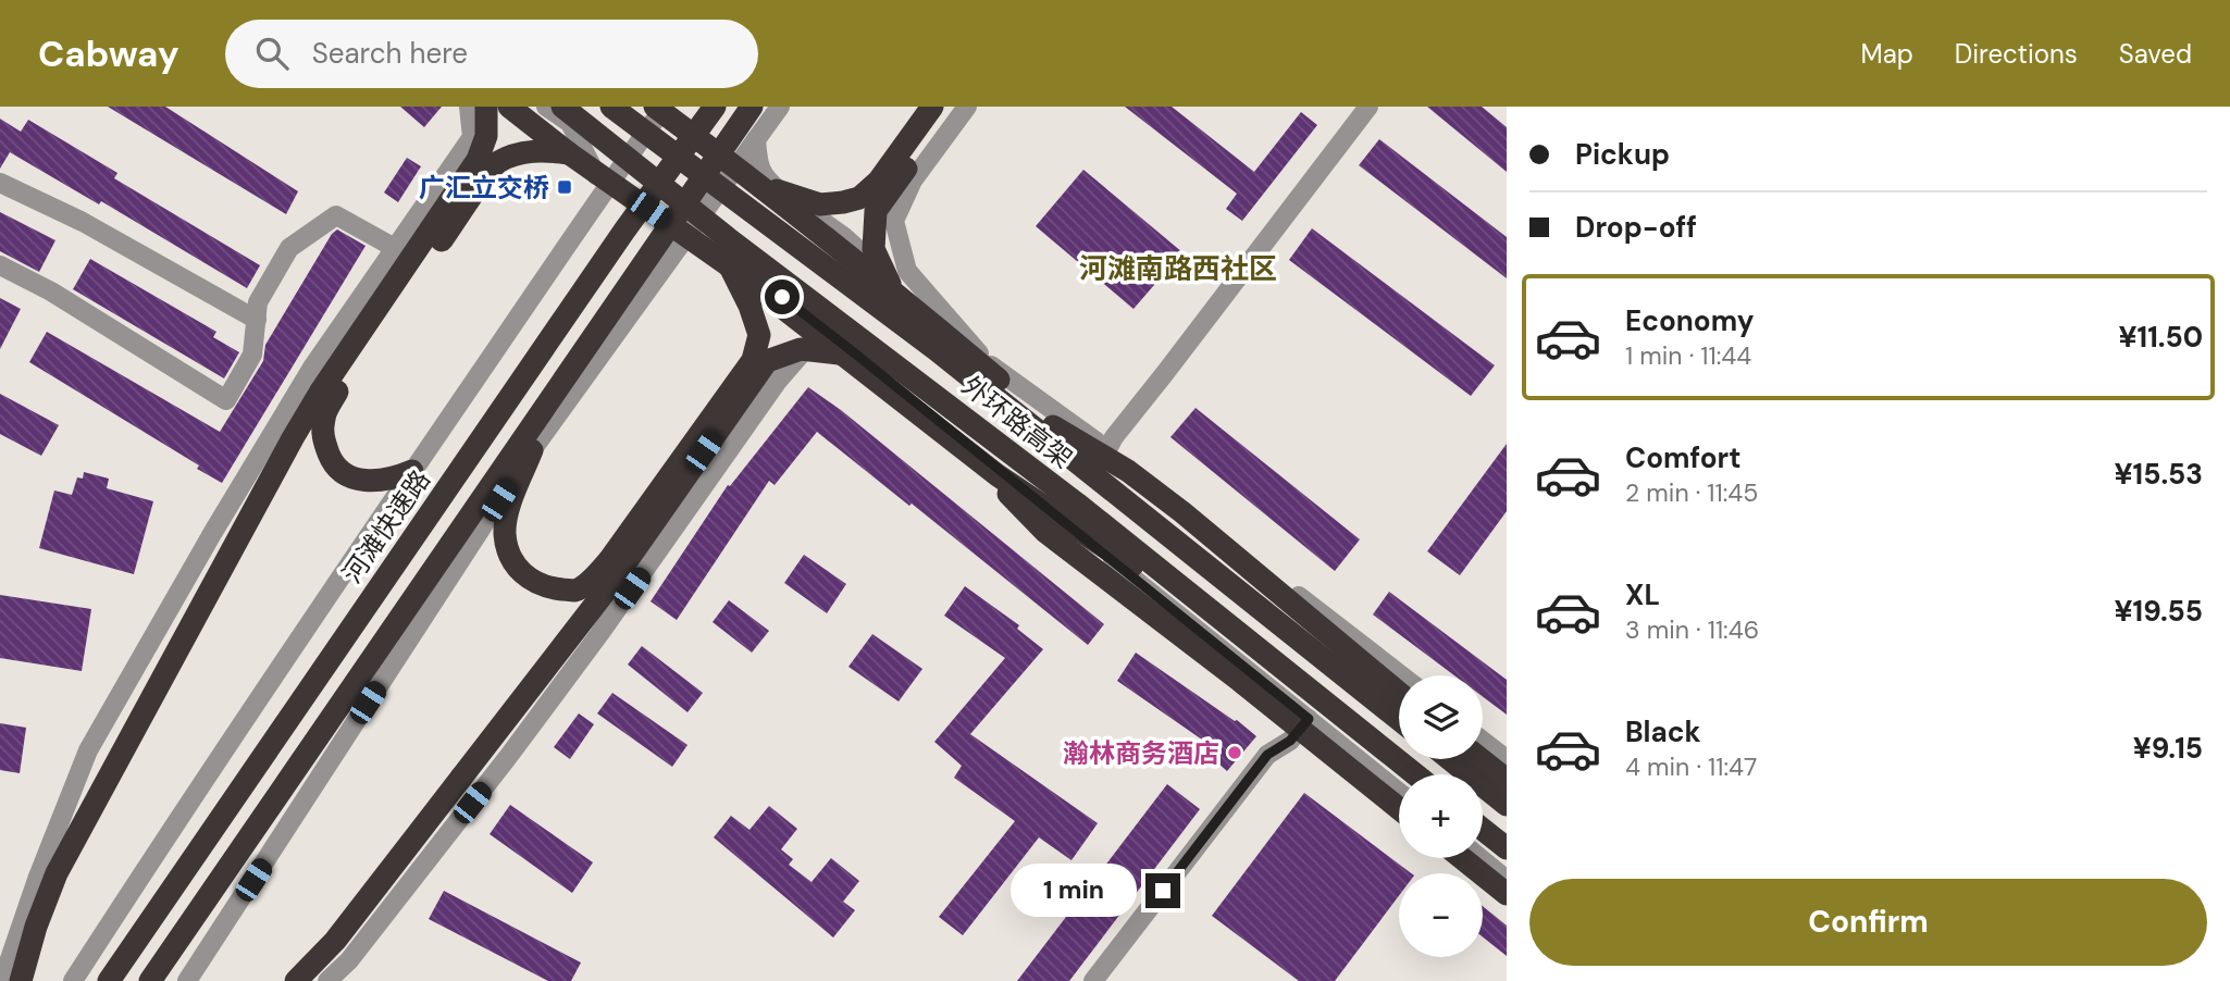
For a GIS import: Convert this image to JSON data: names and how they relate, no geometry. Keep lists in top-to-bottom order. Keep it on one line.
{"streets":{"highway":["外环路高架","河滩快速路"]},"districts":["河滩南路西社区"],"places":{"transit":["广汇立交桥"],"other":["瀚林商务酒店"]},"page":{"header":"Cabway","search":"Search here","nav":["Map","Directions","Saved"],"banner":["Pickup","Drop-off"],"list":[{"name":"Economy","note":"1 min · 11:44","value":"¥11.50"},{"name":"Comfort","note":"2 min · 11:45","value":"¥15.53"},{"name":"XL","note":"3 min · 11:46","value":"¥19.55"},{"name":"Black","note":"4 min · 11:47","value":"¥9.15"}],"map_buttons":["+","−"],"bubble":"1 min","buttons":"Confirm"}}
